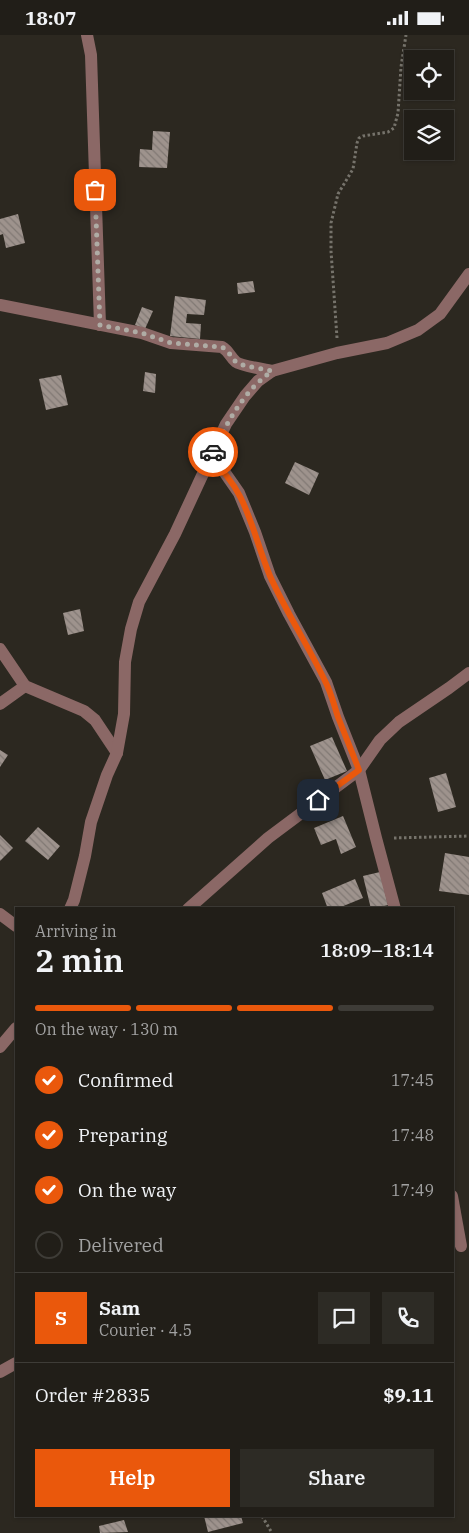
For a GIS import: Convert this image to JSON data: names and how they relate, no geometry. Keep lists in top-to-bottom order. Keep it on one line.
{"page":{"status":"18:07","heading":["2 min","Arriving in","18:09–18:14"],"panel":["Sam","Courier · 4.5","Order #2835","$9.11"],"bar":"On the way · 130 m","list":[["Confirmed","17:45"],["Preparing","17:48"],["On the way","17:49"],"Delivered"],"round":"S","buttons":["Help","Share"]}}
